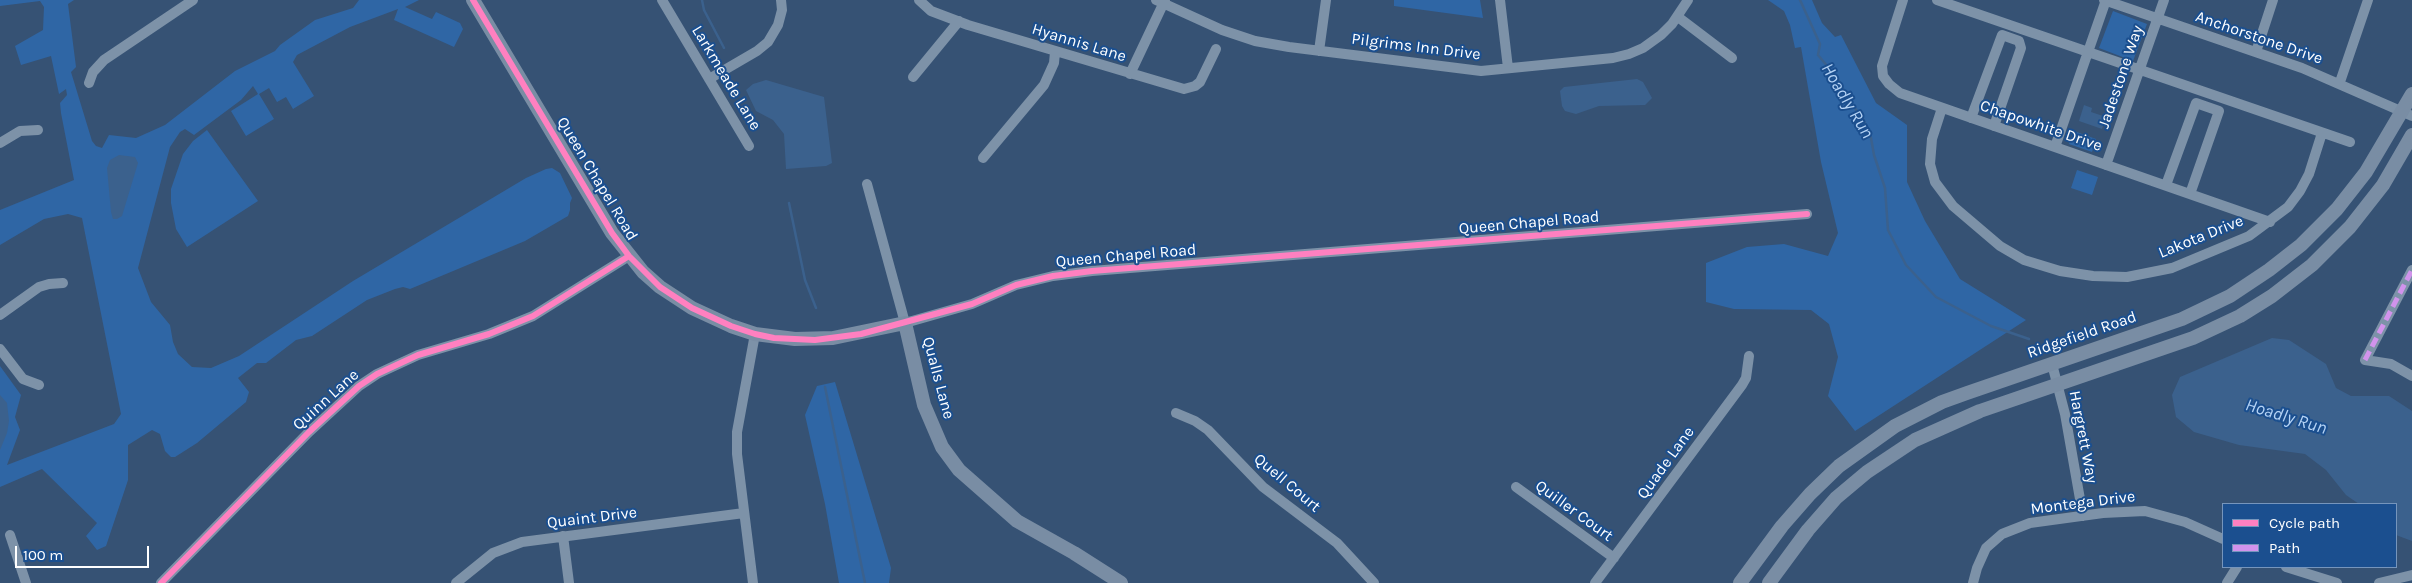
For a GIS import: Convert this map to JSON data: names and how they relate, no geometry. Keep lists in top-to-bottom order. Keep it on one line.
{"streets":{"main road":["Queen Chapel Road","Ridgefield Road","Qualls Lane"],"street":["Anchorstone Drive","Hyannis Lane","Pilgrims Inn Drive","Jadestone Way","Larkmeade Lane","Chapowhite Drive","Lakota Drive","Quinn Lane","Hargrett Way","Quade Lane","Quell Court","Montega Drive","Quiller Court","Quaint Drive"]},"crossings":[["Anchorstone Drive","Jadestone Way"],["Anchorstone Drive","Ridgefield Road"],["Jadestone Way","Chapowhite Drive"],["Chapowhite Drive","Lakota Drive"],["Queen Chapel Road","Qualls Lane"],["Queen Chapel Road","Quinn Lane"],["Ridgefield Road","Hargrett Way"],["Hargrett Way","Montega Drive"],["Quade Lane","Quiller Court"]],"water":["Hoadly Run"],"legend":["Cycle path","Path"],"scale_bar":"100 m"}
